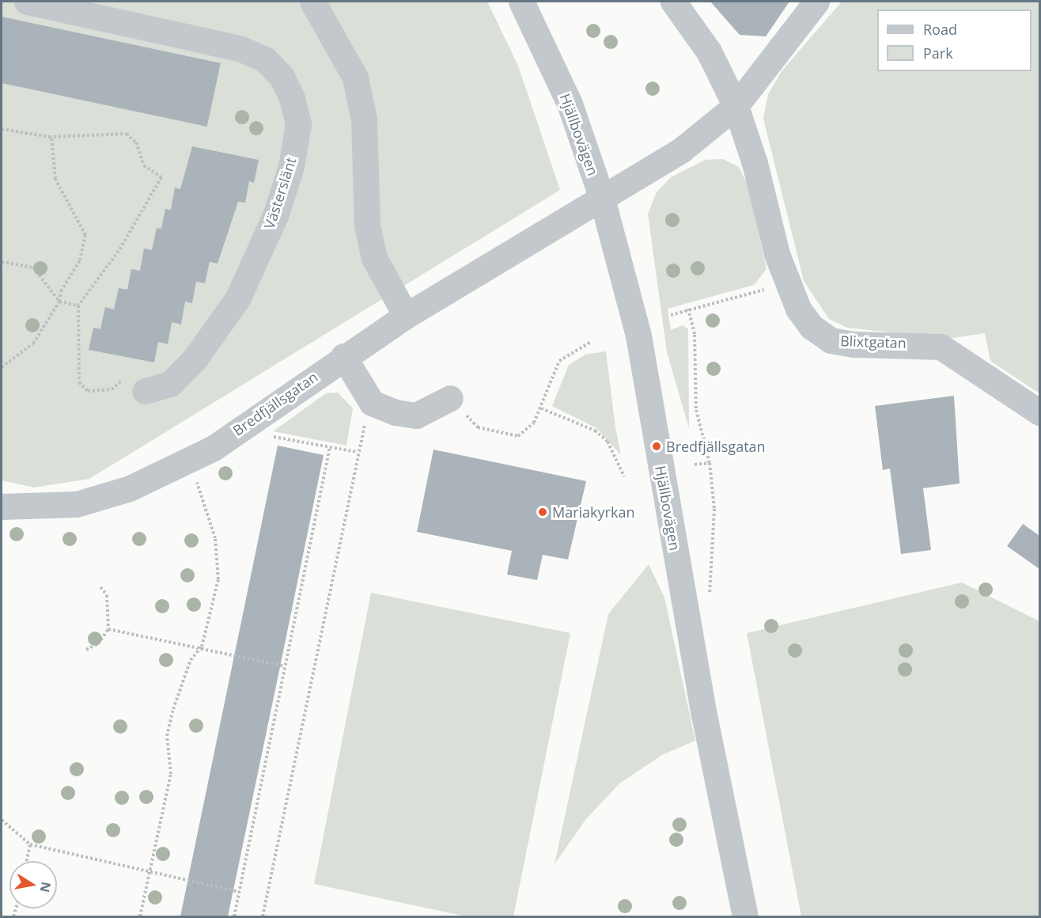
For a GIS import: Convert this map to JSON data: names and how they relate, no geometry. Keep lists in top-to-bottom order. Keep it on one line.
{"streets":{"street":["Hjällbovägen","Västerslänt","Blixtgatan","Bredfjällsgatan"]},"crossings":[["Hjällbovägen","Bredfjällsgatan"]],"places":["Bredfjällsgatan","Mariakyrkan"],"legend":["Road","Park"],"north":"right"}
